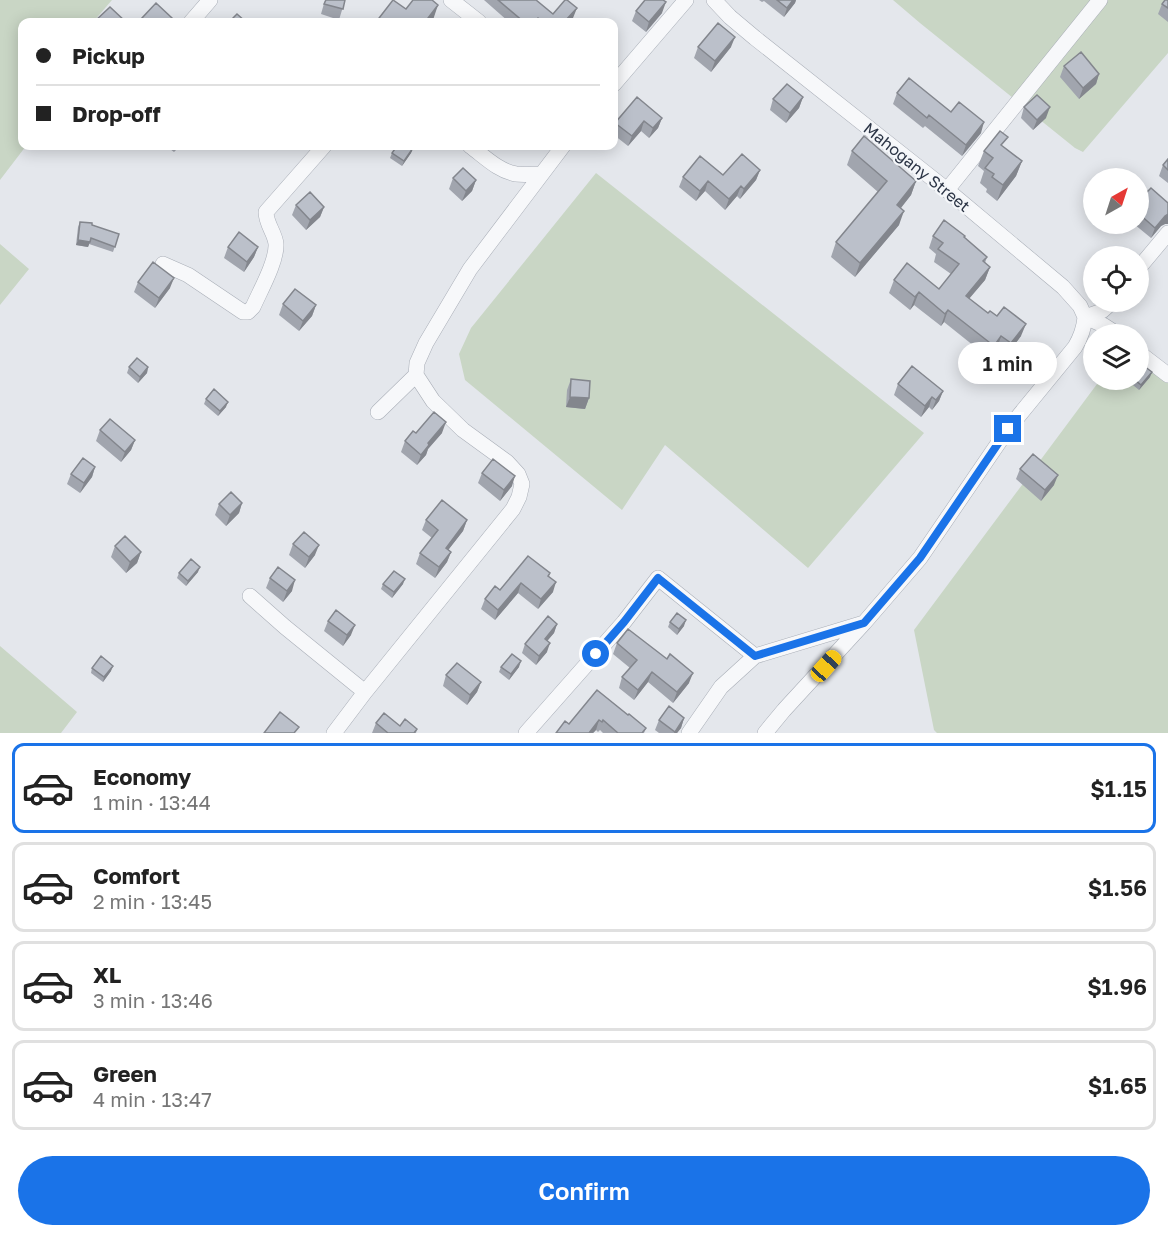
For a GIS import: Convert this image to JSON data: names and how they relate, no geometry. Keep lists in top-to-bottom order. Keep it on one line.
{"streets":{"street":["Mahogany Street"]},"north":"top right","page":{"banner":["Pickup","Drop-off"],"bubble":"1 min","list":[{"name":"Economy","note":"1 min · 13:44","value":"$1.15"},{"name":"Comfort","note":"2 min · 13:45","value":"$1.56"},{"name":"XL","note":"3 min · 13:46","value":"$1.96"},{"name":"Green","note":"4 min · 13:47","value":"$1.65"}],"buttons":"Confirm"}}
